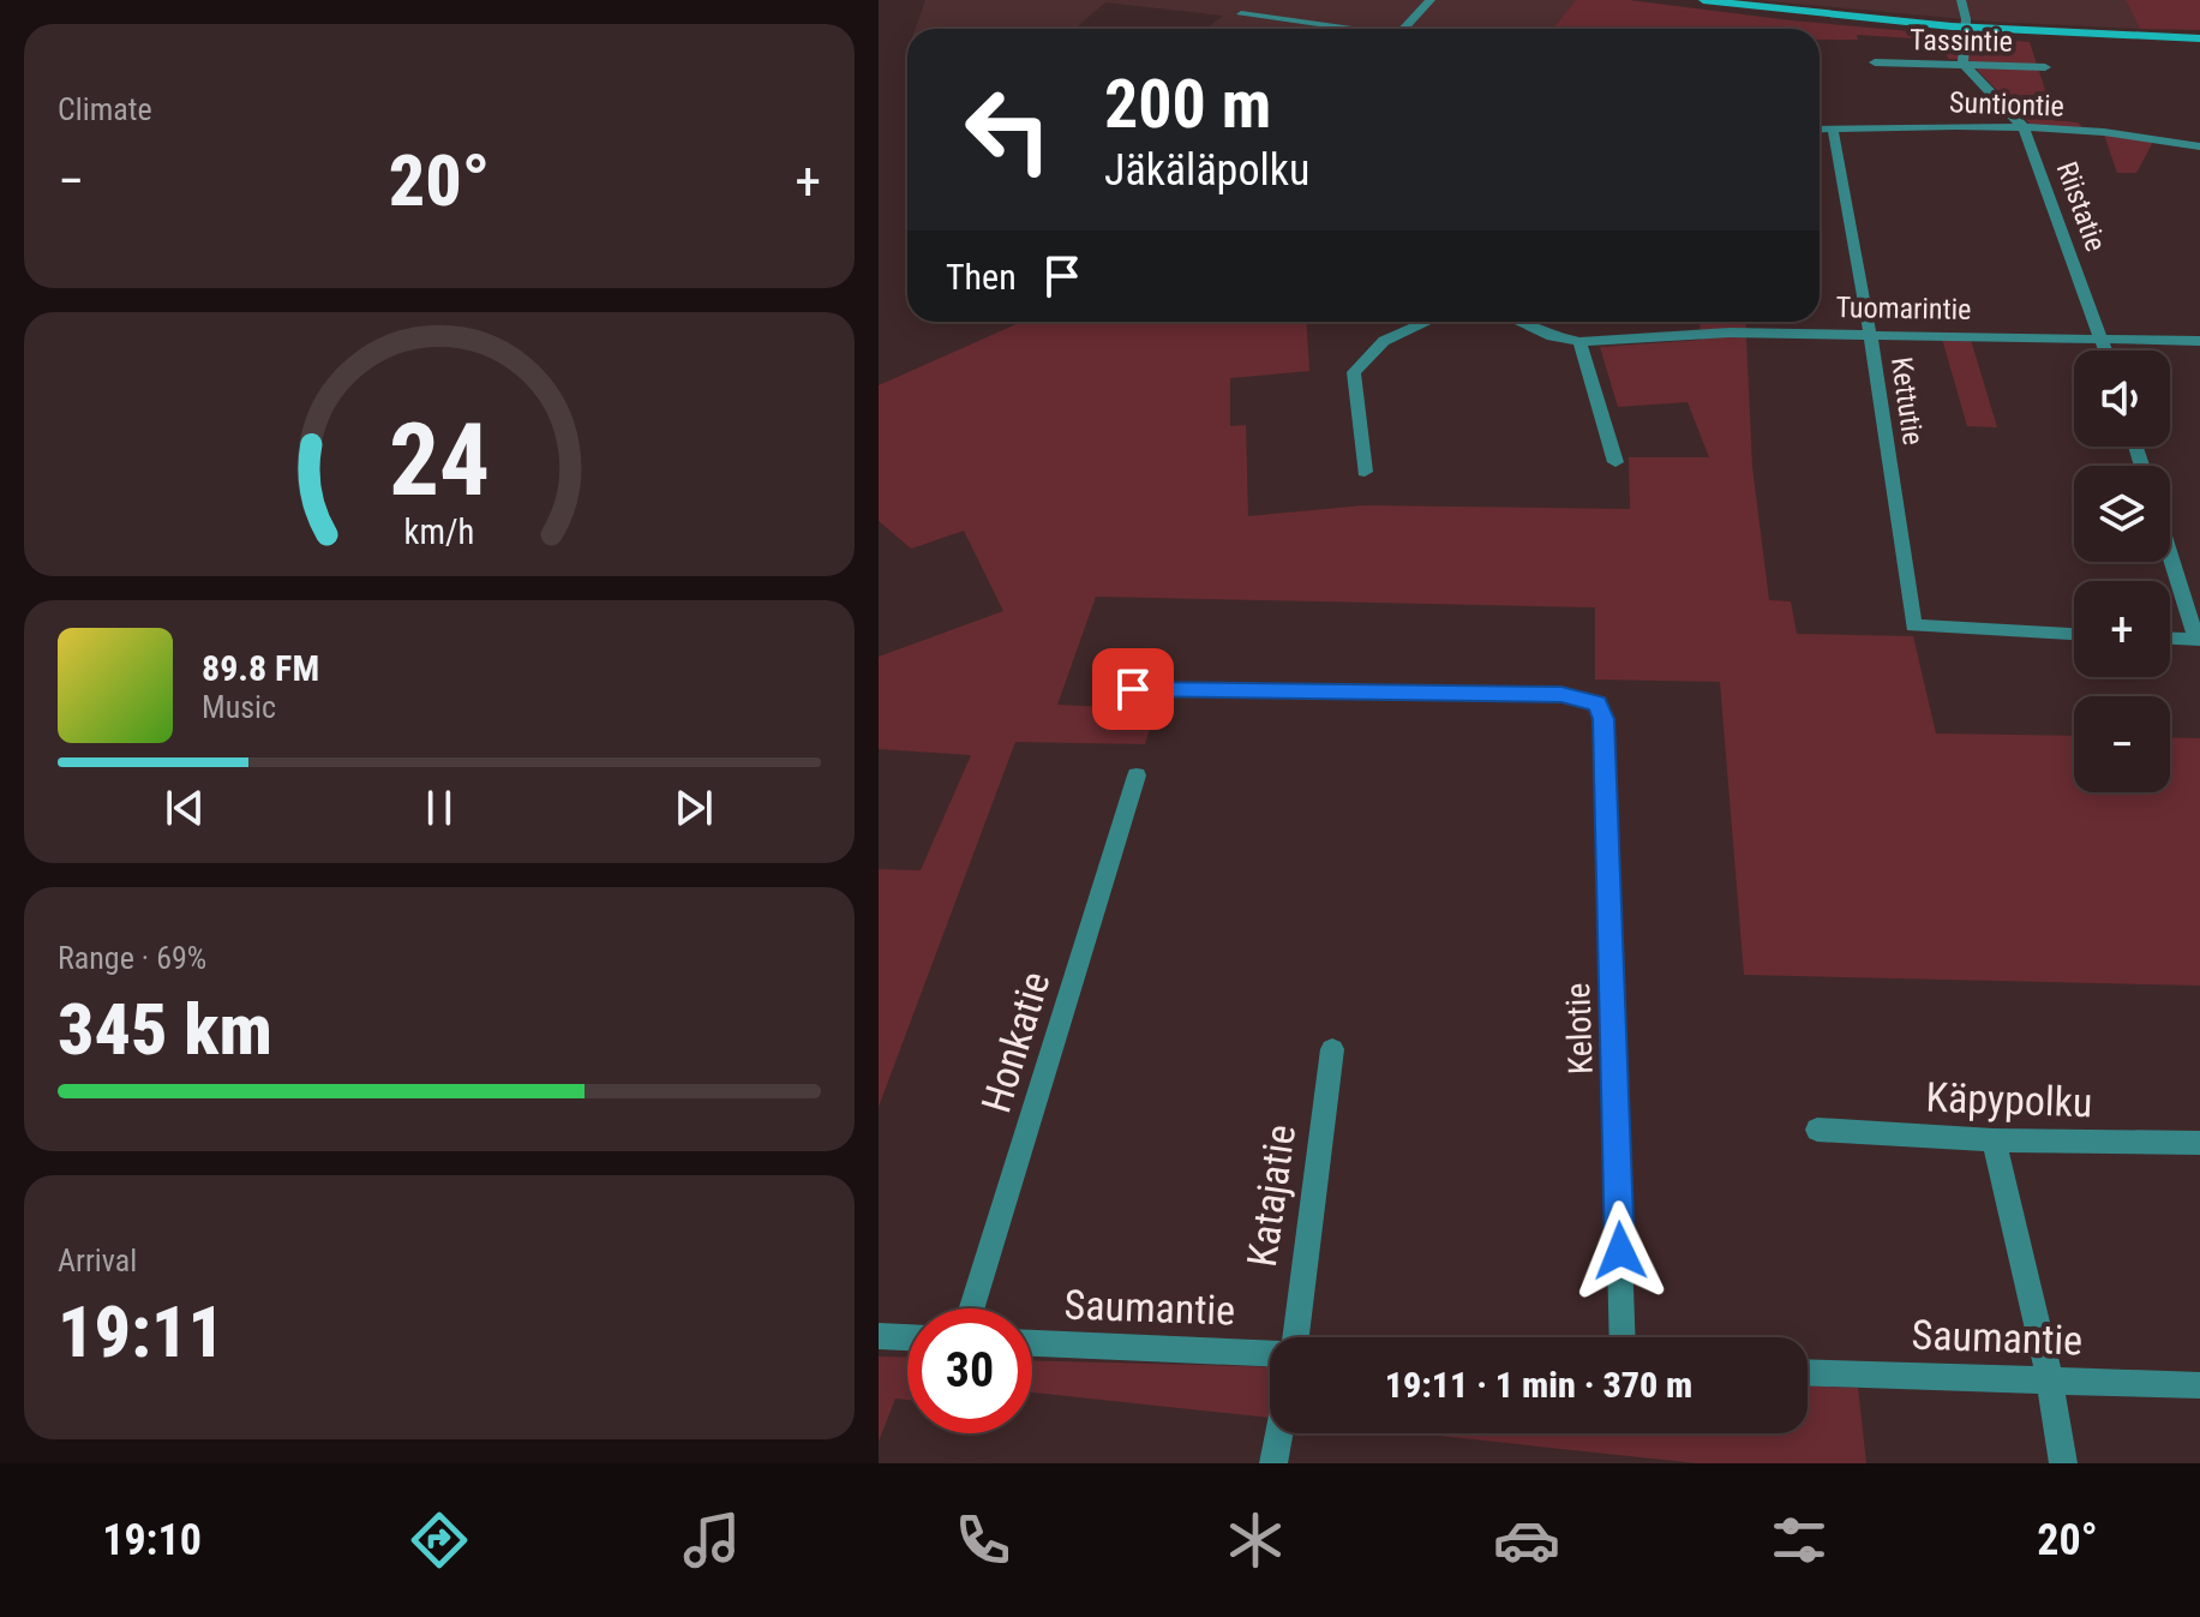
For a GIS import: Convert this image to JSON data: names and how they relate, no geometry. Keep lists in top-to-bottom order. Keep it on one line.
{"streets":{"street":["Tassintie","Suntiontie","Riistatie","Tuomarintie","Kettutie","Kelotie","Honkatie","Käpypolku","Katajatie","Saumantie"]},"crossings":[["Tassintie","Riistatie"],["Suntiontie","Riistatie"],["Suntiontie","Kettutie"],["Riistatie","Tuomarintie"],["Tuomarintie","Kettutie"]],"page":{"tile":["Climate",["Range · 69%","345 km"],["Arrival","19:11"]],"turn":["200 m","Jäkäläpolku"],"heat":["−","20°","+"],"then":"Then","map_buttons":["+","−"],"song":["89.8 FM","Music"],"limit":"30","trip":"19:11 · 1 min · 370 m","tabs":["19:10","20°"],"gauge":["24","km/h"]}}
